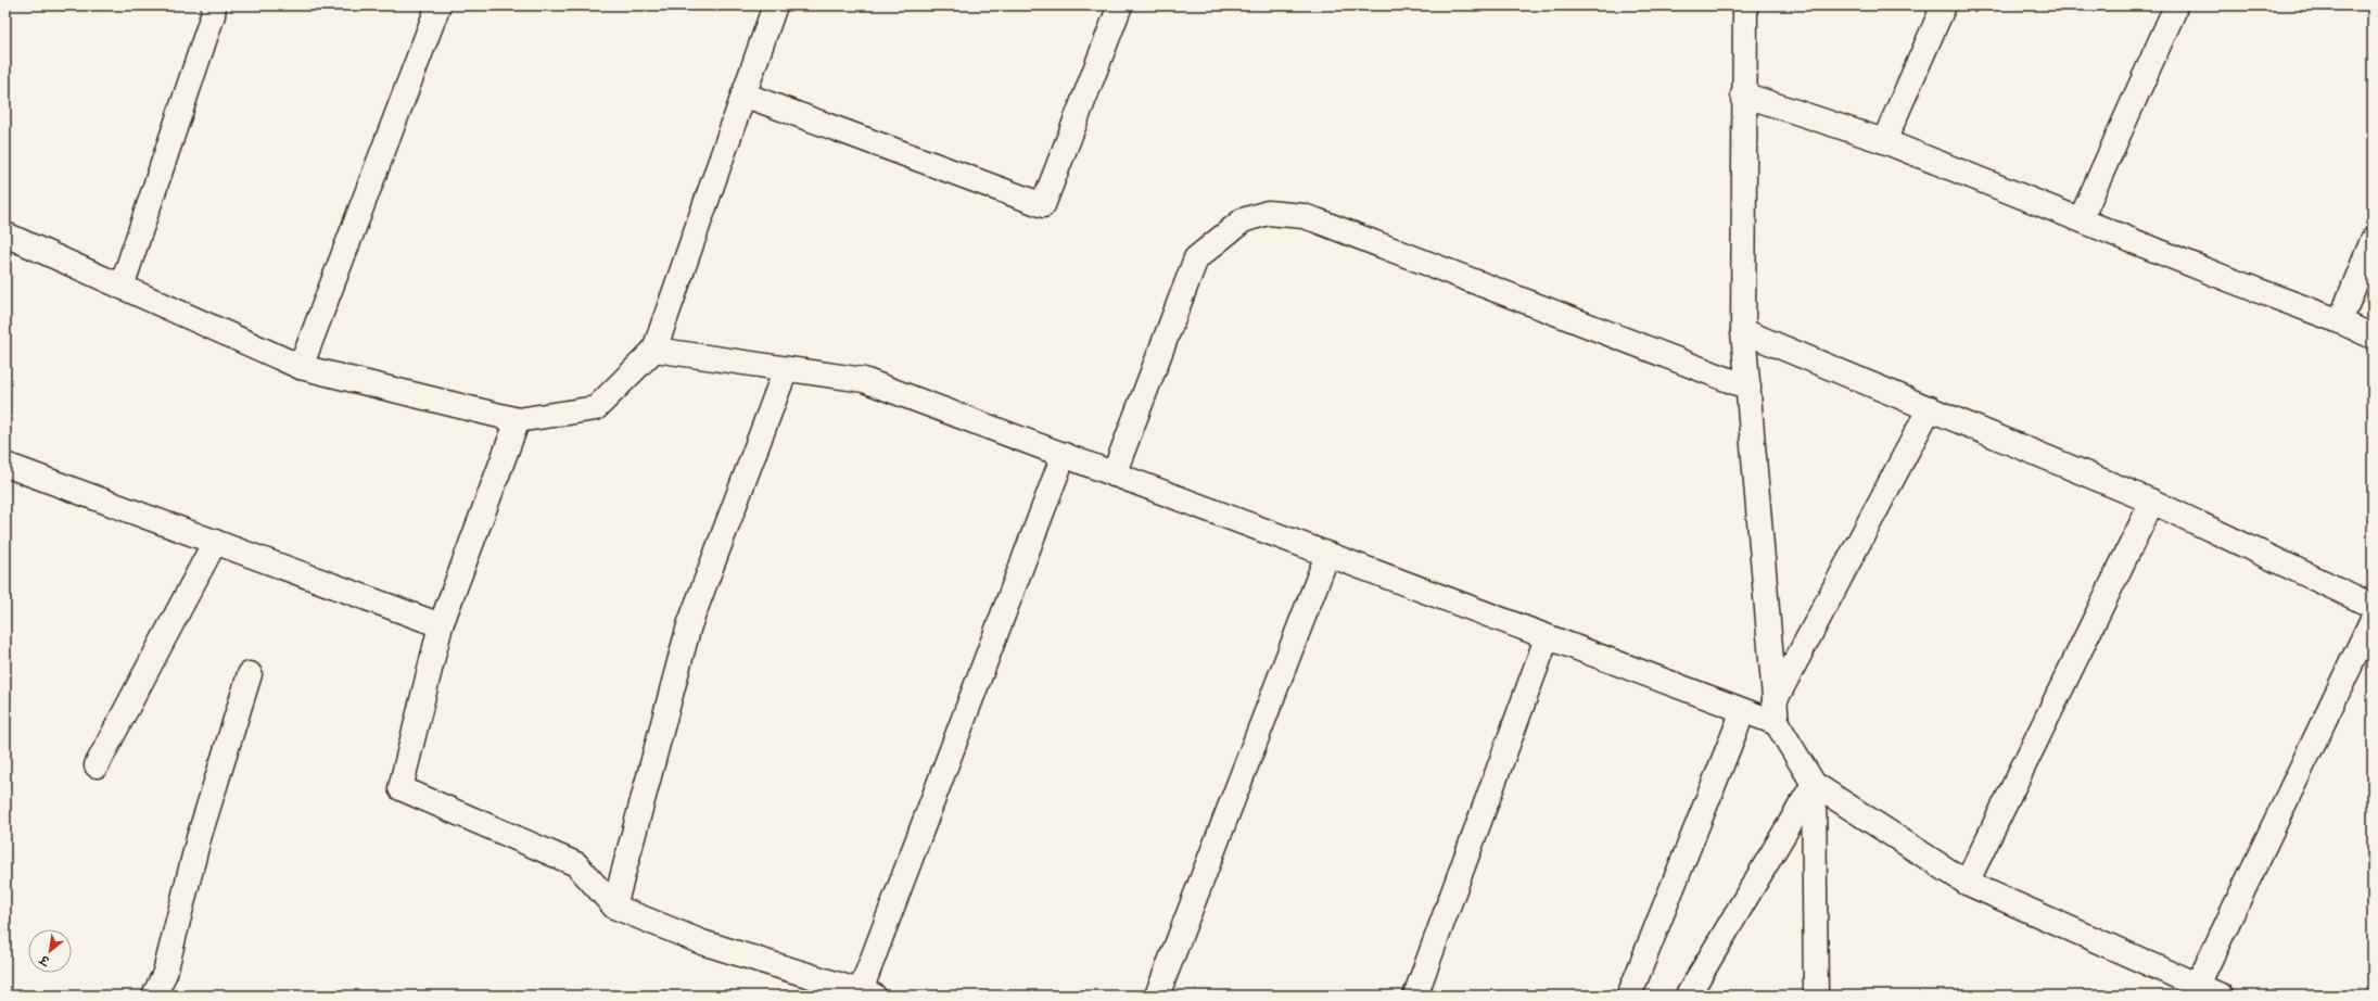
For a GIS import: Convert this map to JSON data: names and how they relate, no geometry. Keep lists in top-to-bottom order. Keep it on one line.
{"north":"bottom left"}
